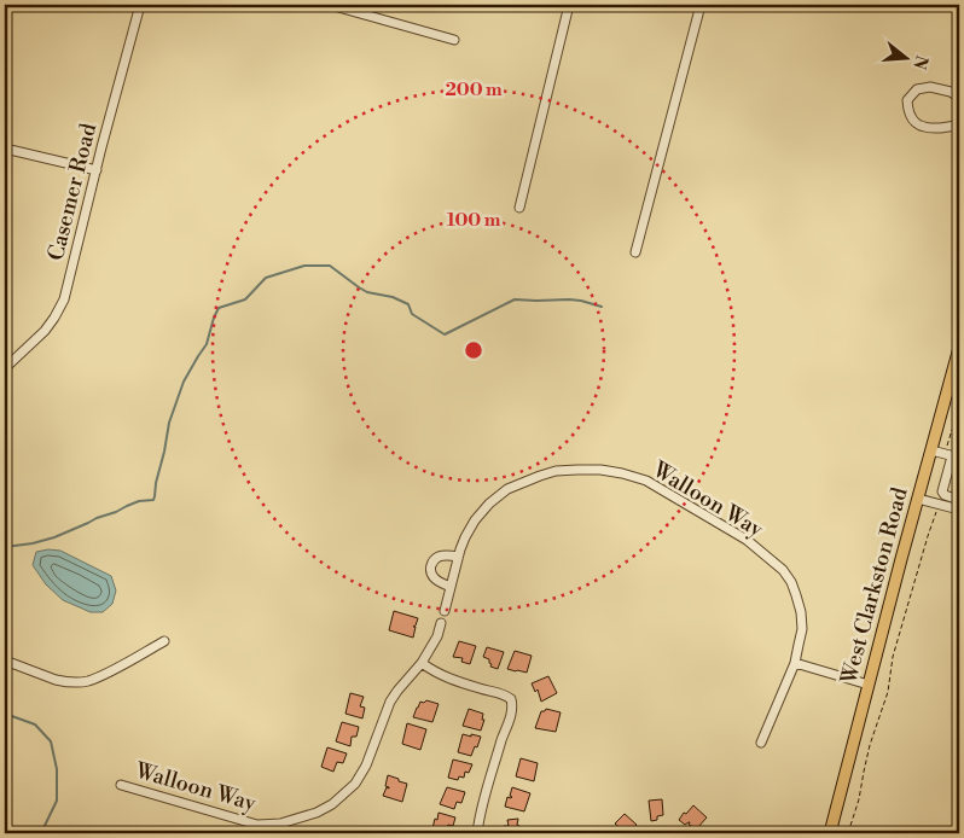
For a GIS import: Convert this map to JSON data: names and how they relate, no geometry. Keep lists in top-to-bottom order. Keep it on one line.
{"streets":{"main road":["West Clarkston Road"],"street":["Casemer Road","Walloon Way"]},"north":"right","rings":["200 m","100 m"]}
